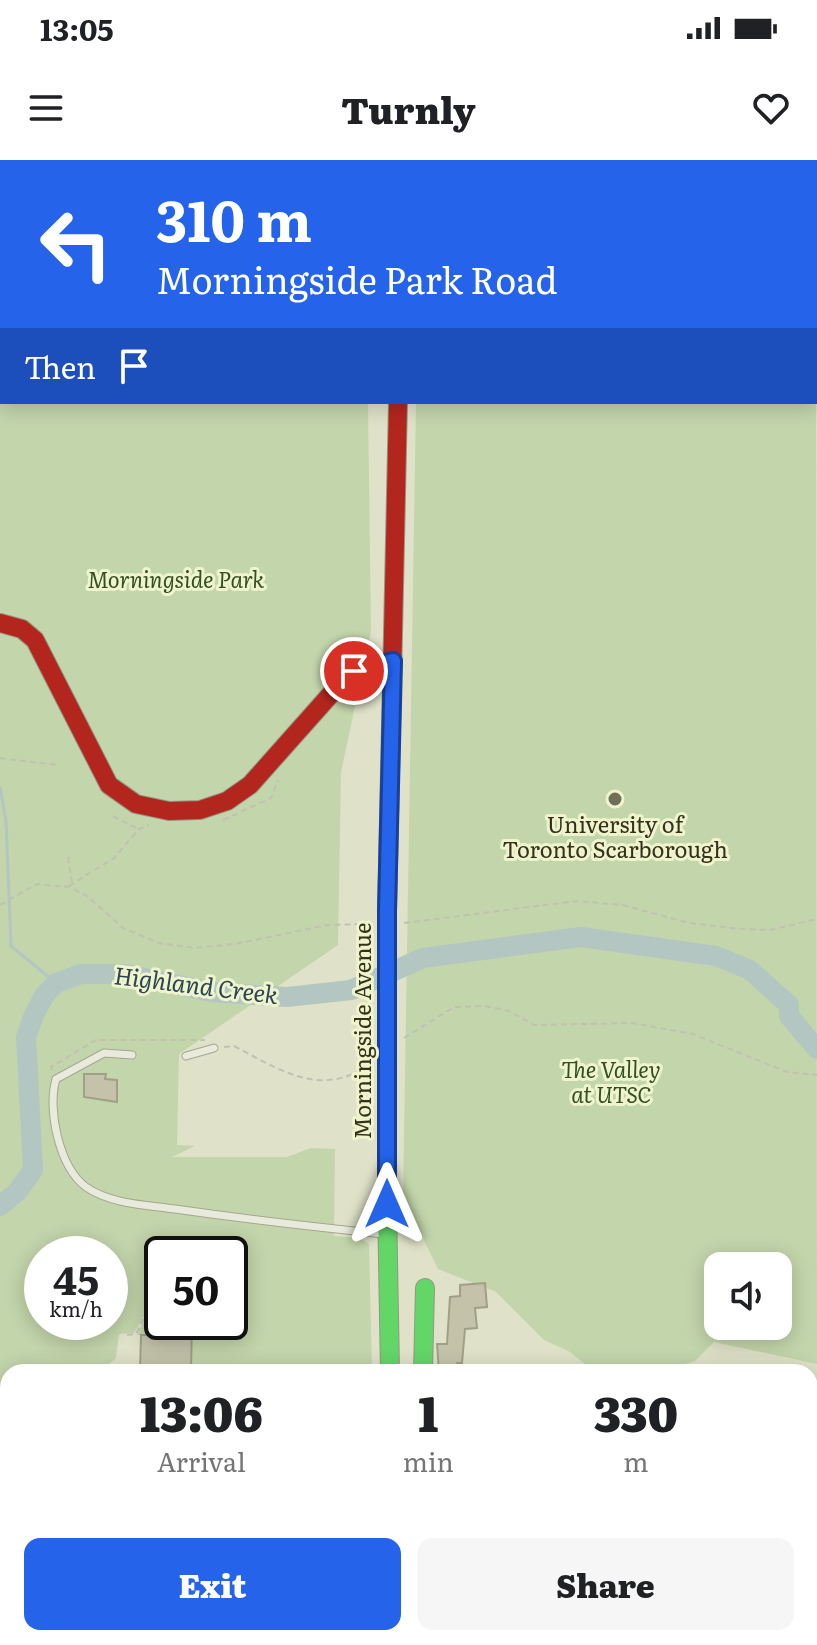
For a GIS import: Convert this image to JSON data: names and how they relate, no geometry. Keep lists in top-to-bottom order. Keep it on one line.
{"streets":{"main road":["Morningside Avenue"]},"water":["Highland Creek"],"parks":["Morningside Park","The Valley at UTSC"],"places":["University of Toronto Scarborough"],"page":{"status":"13:05","header":"Turnly","turn":["310 m","Morningside Park Road"],"then":"Then","speed":"45 km/h","limit":"50","eta":["13:06","Arrival","1","min","330","m"],"buttons":["Exit","Share"]}}
